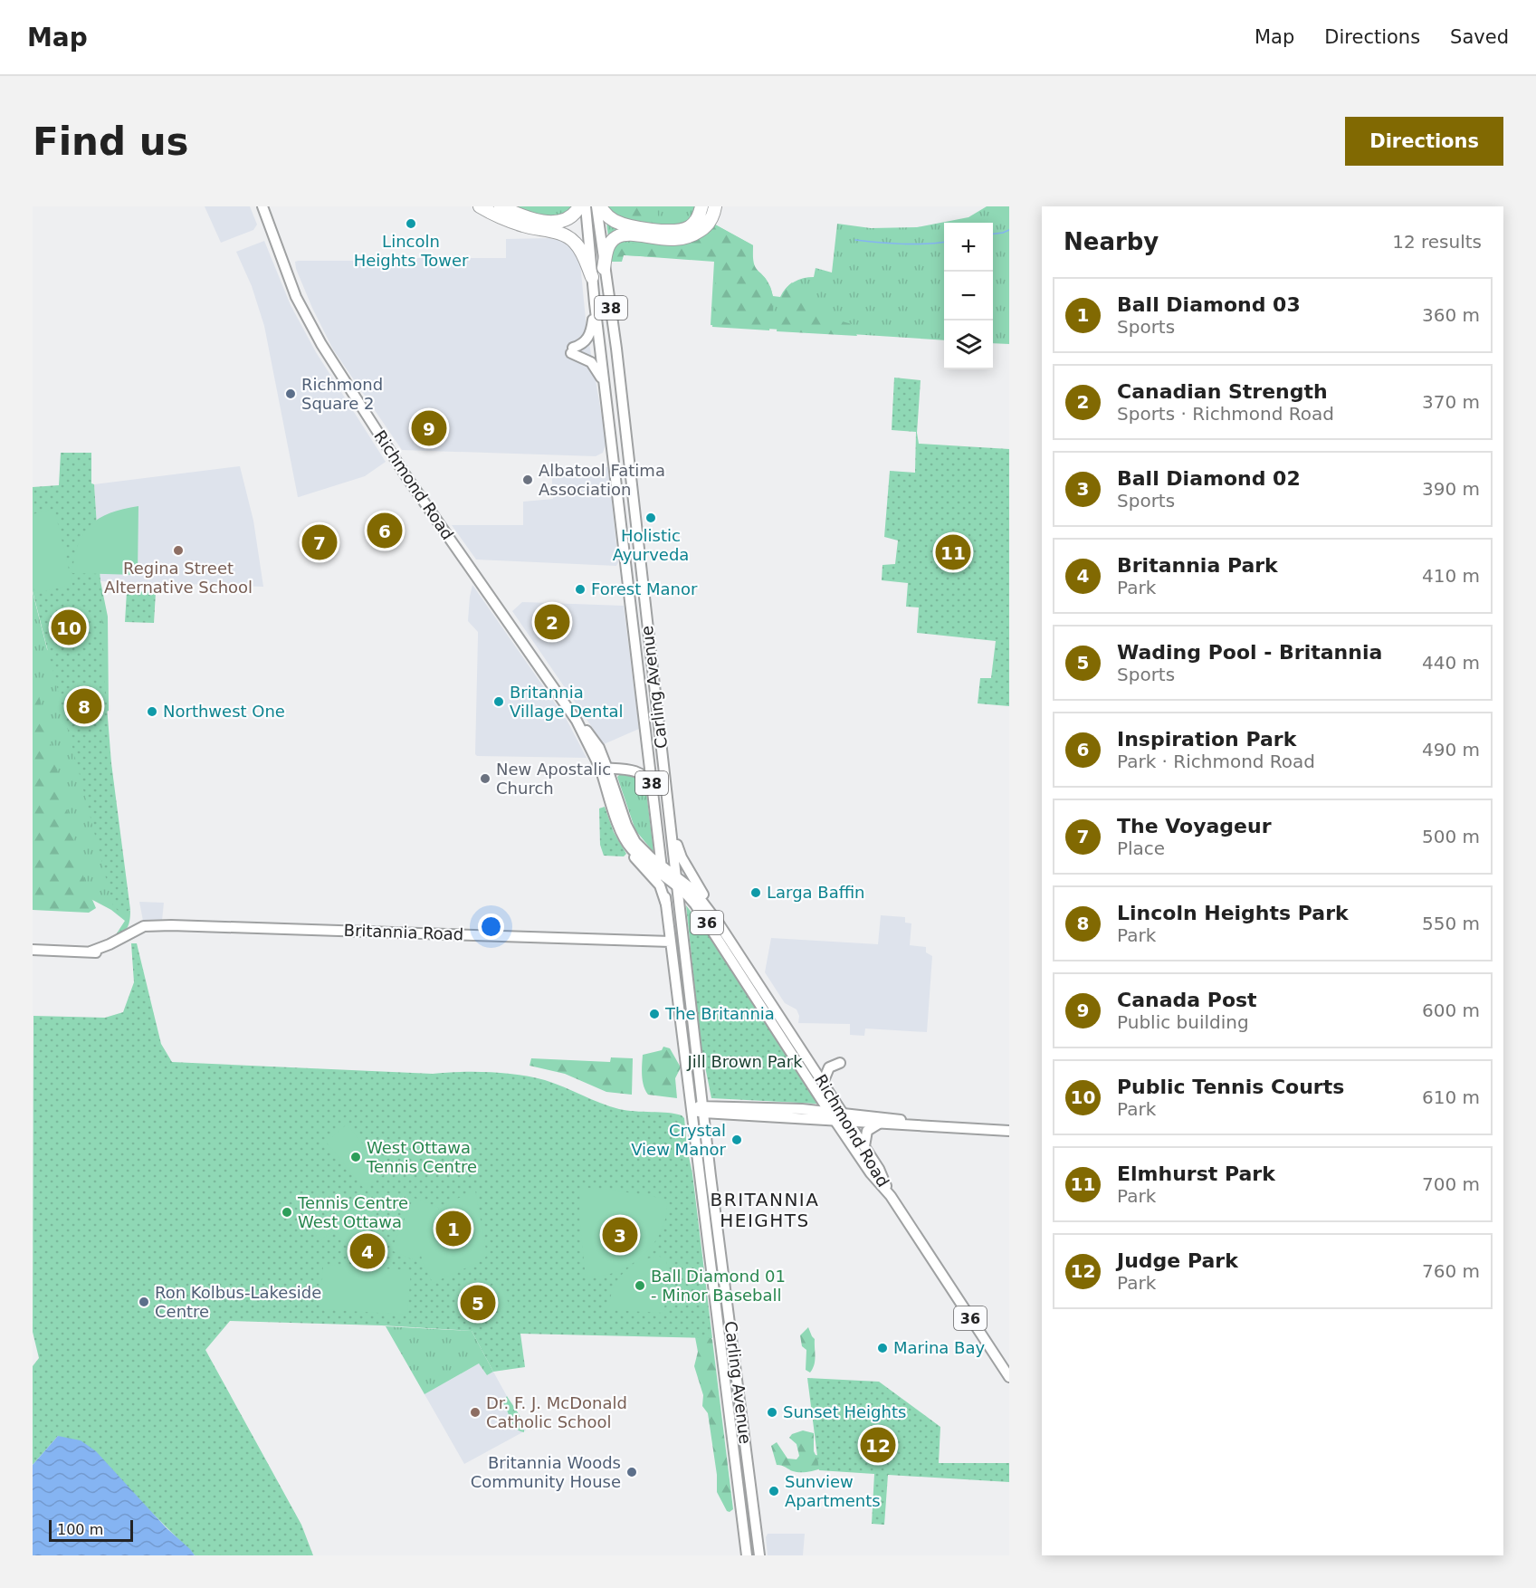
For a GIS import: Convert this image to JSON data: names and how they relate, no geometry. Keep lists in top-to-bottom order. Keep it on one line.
{"streets":{"main road":["38","Richmond Road","Carling Avenue","36","Britannia Road"]},"crossings":[["Richmond Road","Carling Avenue"],["Carling Avenue","Britannia Road"]],"districts":["BRITANNIA HEIGHTS"],"parks":["Jill Brown Park"],"places":["Lincoln Heights Tower","Richmond Square 2","Albatool Fatima Association","Holistic Ayurveda","Regina Street Alternative School","Forest Manor","Britannia Village Dental","Northwest One","New Apostalic Church","Larga Baffin","The Britannia","Crystal View Manor","West Ottawa Tennis Centre","Tennis Centre West Ottawa","Ball Diamond 01 - Minor Baseball","Ron Kolbus-Lakeside Centre","Marina Bay","Dr. F. J. McDonald Catholic School","Sunset Heights","Britannia Woods Community House","Sunview Apartments"],"scale_bar":"100 m","page":{"header":"Map","nav":["Map","Directions","Saved"],"buttons":"Directions","title":"Find us","heading":["Nearby","12 results"],"map_buttons":["+","−"],"list":[{"mark":"1","name":"Ball Diamond 03","note":"Sports","value":"360 m"},{"mark":"2","name":"Canadian Strength","note":"Sports · Richmond Road","value":"370 m"},{"mark":"3","name":"Ball Diamond 02","note":"Sports","value":"390 m"},{"mark":"4","name":"Britannia Park","note":"Park","value":"410 m"},{"mark":"5","name":"Wading Pool - Britannia","note":"Sports","value":"440 m"},{"mark":"6","name":"Inspiration Park","note":"Park · Richmond Road","value":"490 m"},{"mark":"7","name":"The Voyageur","note":"Place","value":"500 m"},{"mark":"8","name":"Lincoln Heights Park","note":"Park","value":"550 m"},{"mark":"9","name":"Canada Post","note":"Public building","value":"600 m"},{"mark":"10","name":"Public Tennis Courts","note":"Park","value":"610 m"},{"mark":"11","name":"Elmhurst Park","note":"Park","value":"700 m"},{"mark":"12","name":"Judge Park","note":"Park","value":"760 m"}],"pins":["9","6","7","11","2","10","8","1","3","4","5","12"],"scale":"100 m"}}
